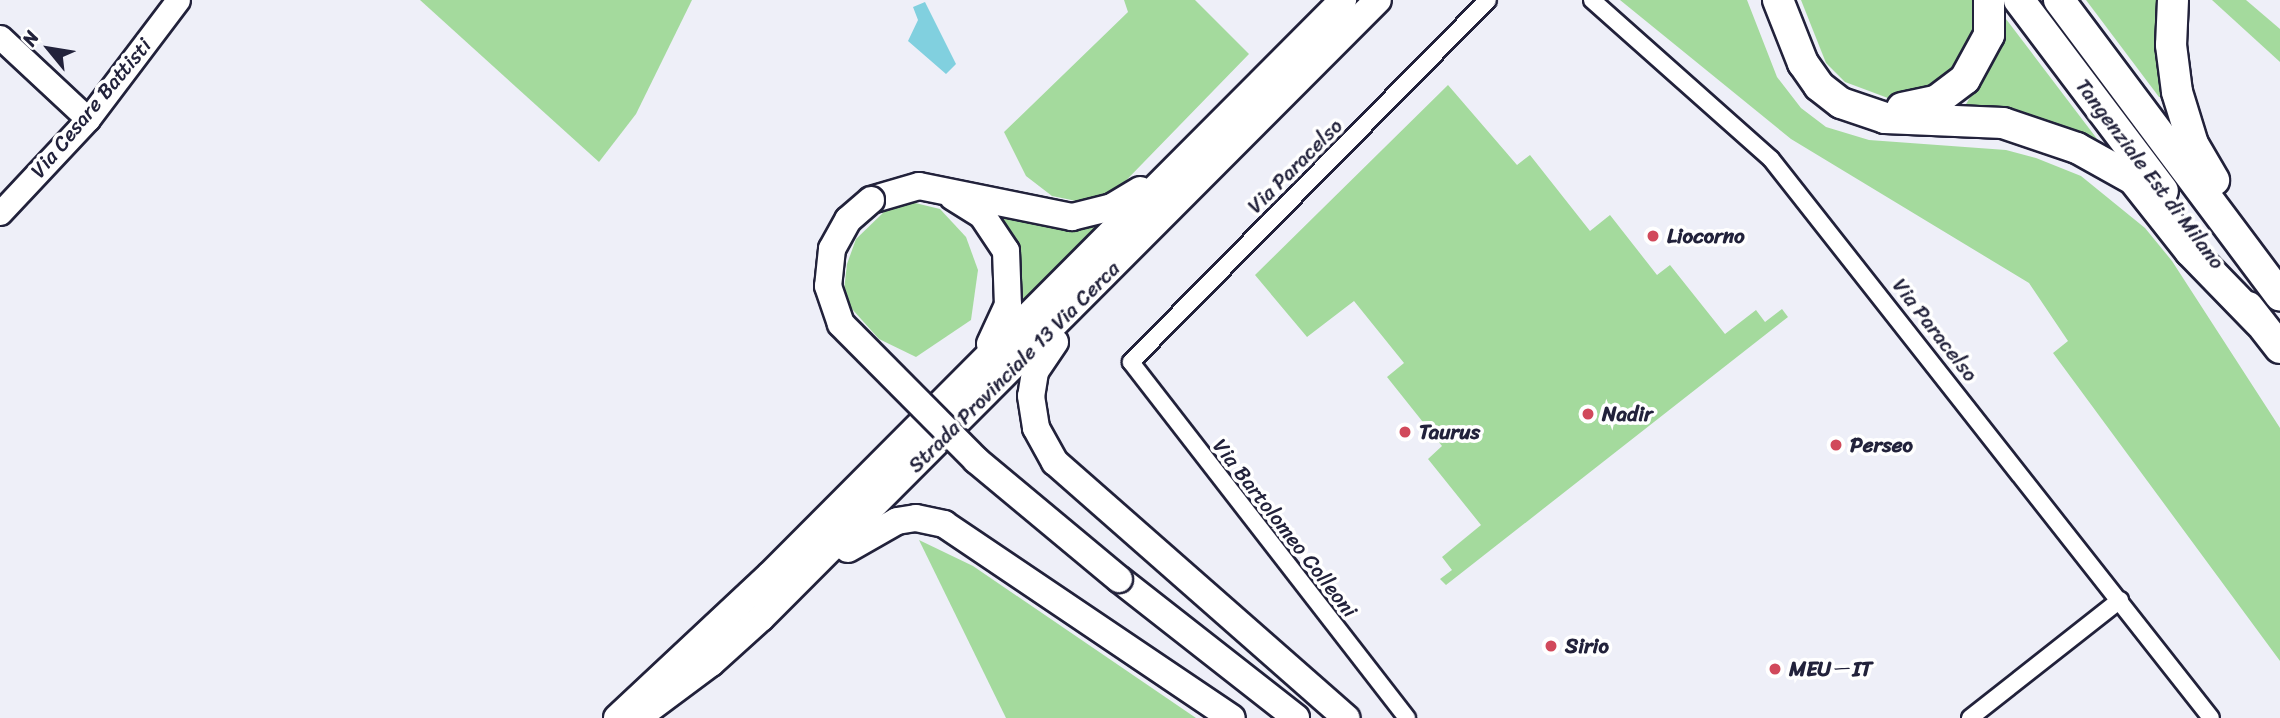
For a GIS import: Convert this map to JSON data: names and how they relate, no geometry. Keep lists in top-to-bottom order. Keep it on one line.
{"streets":{"highway":["Tangenziale Est di Milano"],"main road":["Strada Provinciale 13 Via Cerca"],"street":["Via Cesare Battisti","Via Paracelso","Via Bartolomeo Colleoni"]},"crossings":[["Via Paracelso","Via Bartolomeo Colleoni"]],"places":["Liocorno","Nadir","Taurus","Perseo","Sirio","MEUーIT"],"north":"top left"}
